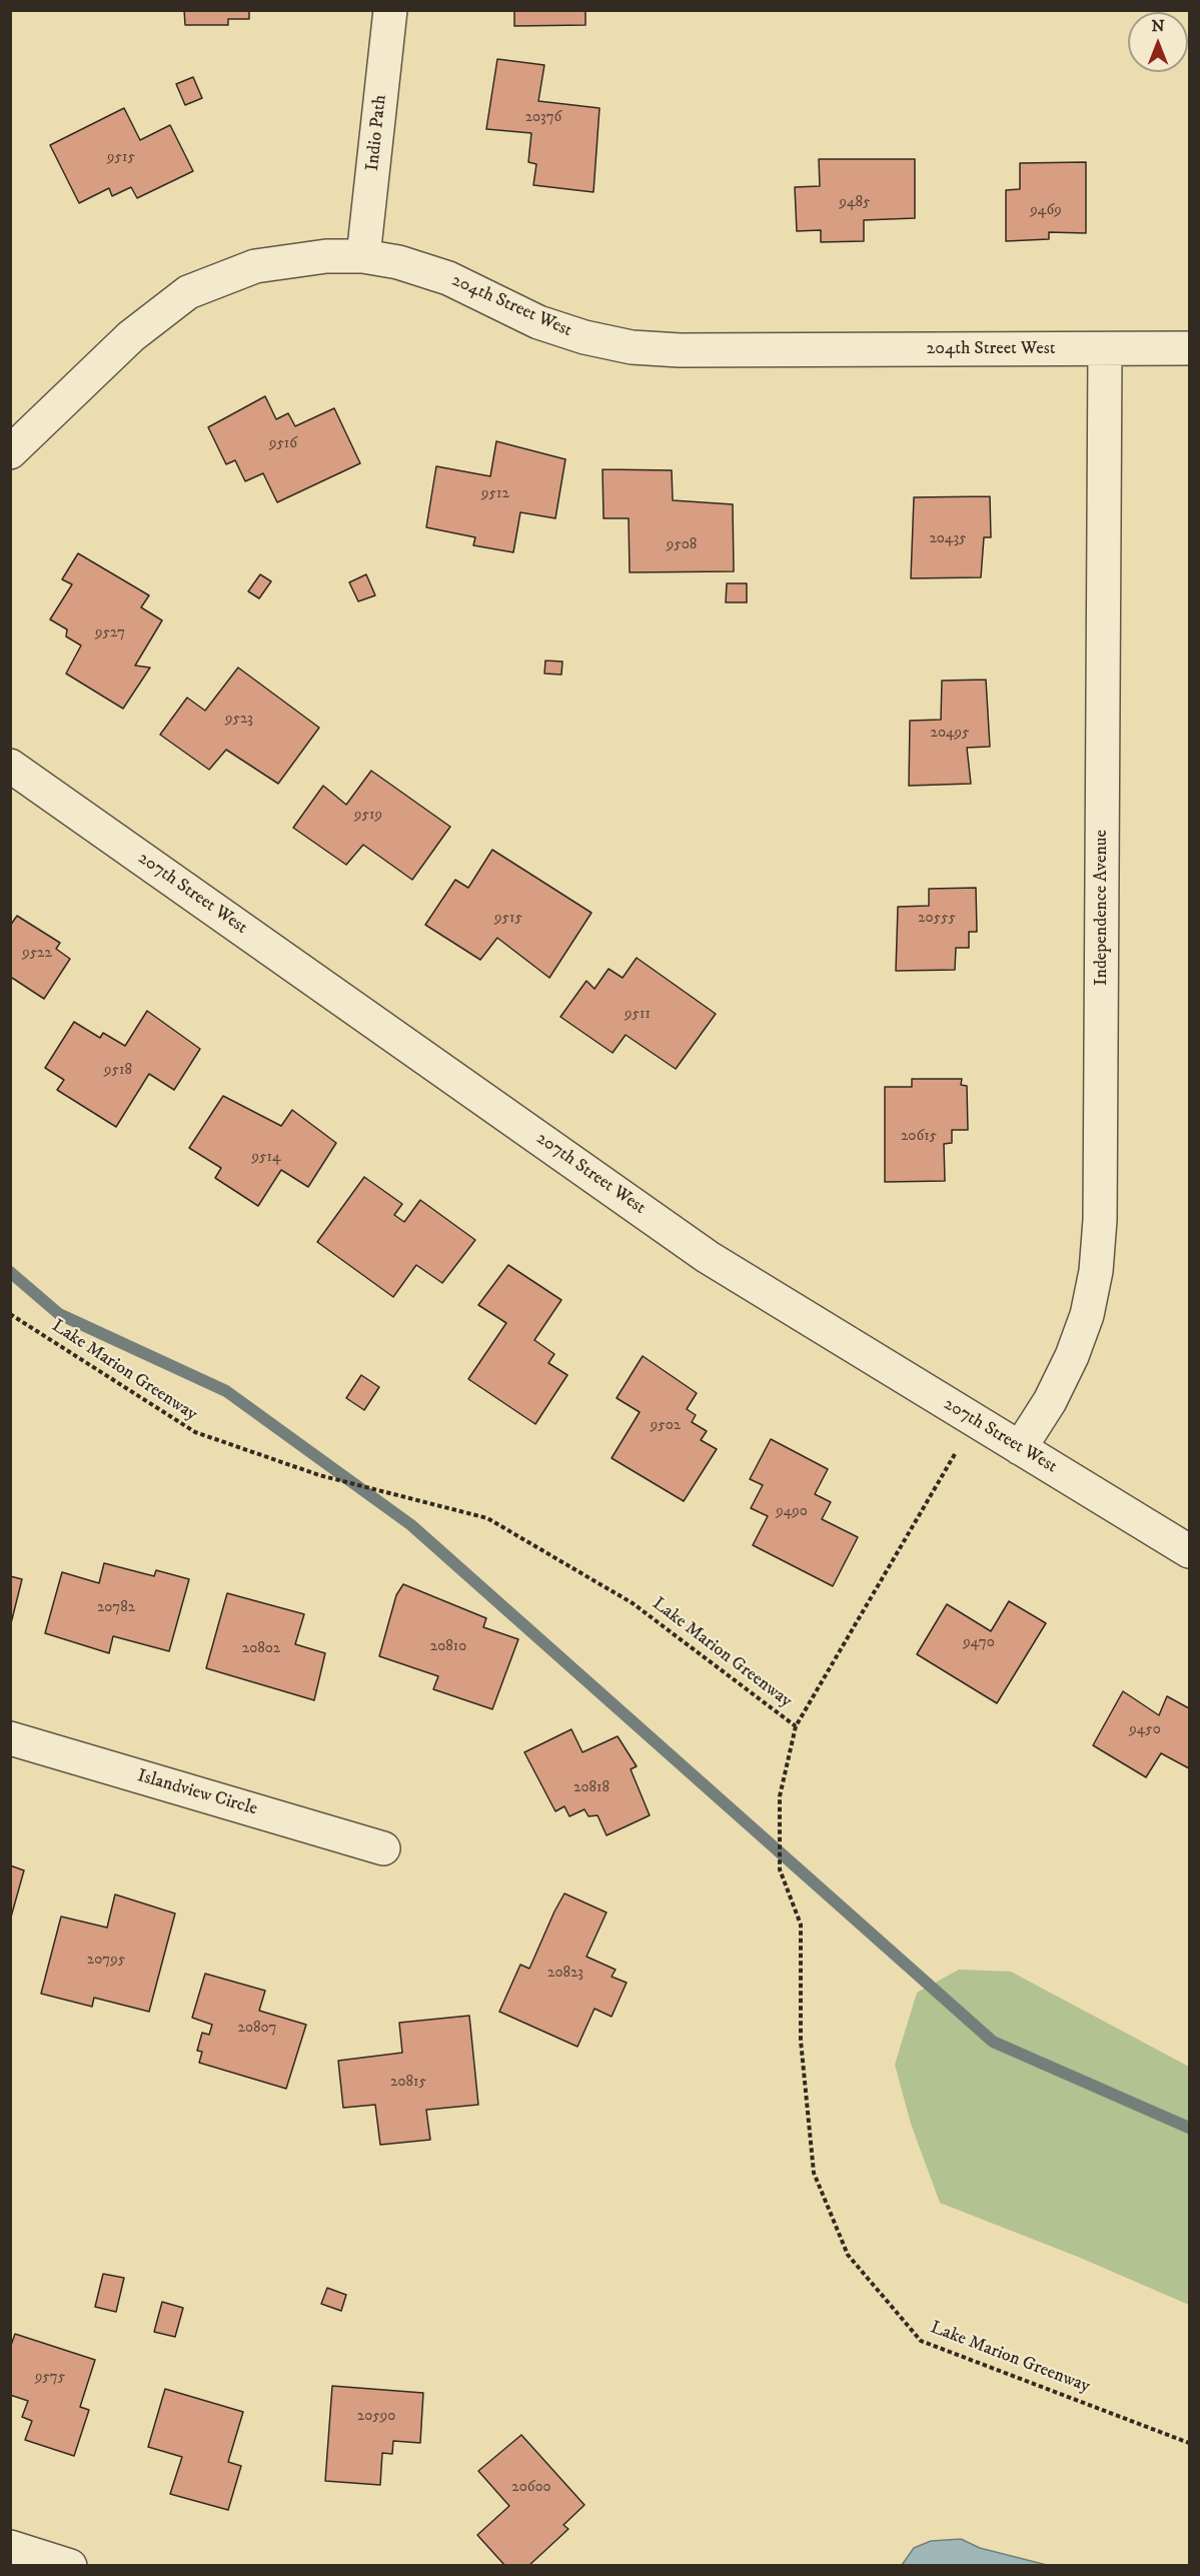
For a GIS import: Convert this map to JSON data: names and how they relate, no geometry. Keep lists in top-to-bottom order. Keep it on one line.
{"streets":{"street":["Indio Path","204th Street West","207th Street West","Independence Avenue","Islandview Circle"],"path":["Lake Marion Greenway"]},"crossings":[["Indio Path","204th Street West"],["204th Street West","Independence Avenue"],["207th Street West","Independence Avenue"]],"house_numbers":["20376","9515","9485","9469","9516","9512","20435","9508","9527","9523","20495","9519","9515","20555","9522","9511","9518","20615","9514","9502","9490","20782","9470","20810","20802","9450","20818","20795","20823","20807","20815","9575","20590","20600"],"north":"top"}
